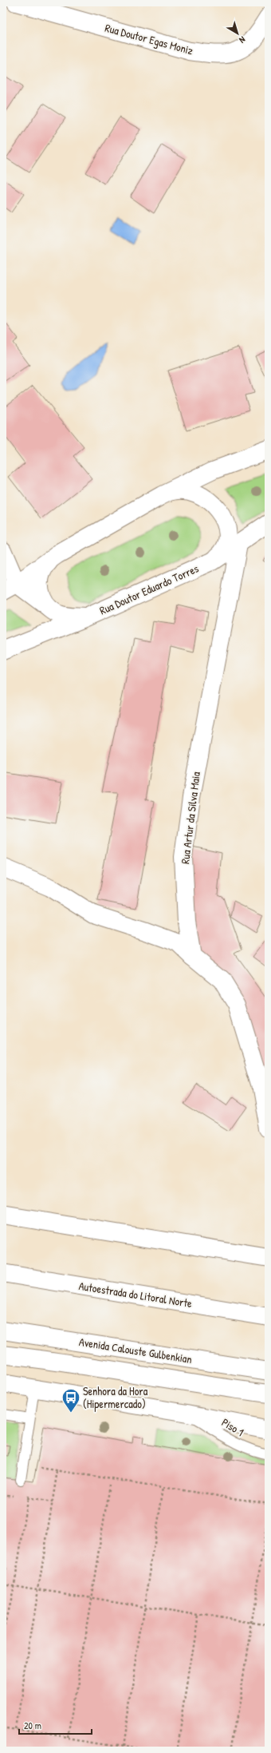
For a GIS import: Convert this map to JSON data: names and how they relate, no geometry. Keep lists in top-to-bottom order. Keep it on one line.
{"streets":{"main road":["Rua Doutor Egas Moniz","Rua Doutor Eduardo Torres","Rua Artur da Silva Maia","Autoestrada do Litoral Norte","Avenida Calouste Gulbenkian"],"lane":["Piso 1"]},"crossings":[["Rua Doutor Eduardo Torres","Rua Artur da Silva Maia"]],"places":{"bus stop":["Senhora da Hora (Hipermercado)"]},"scale_bar":"20 m","north":"bottom right"}
